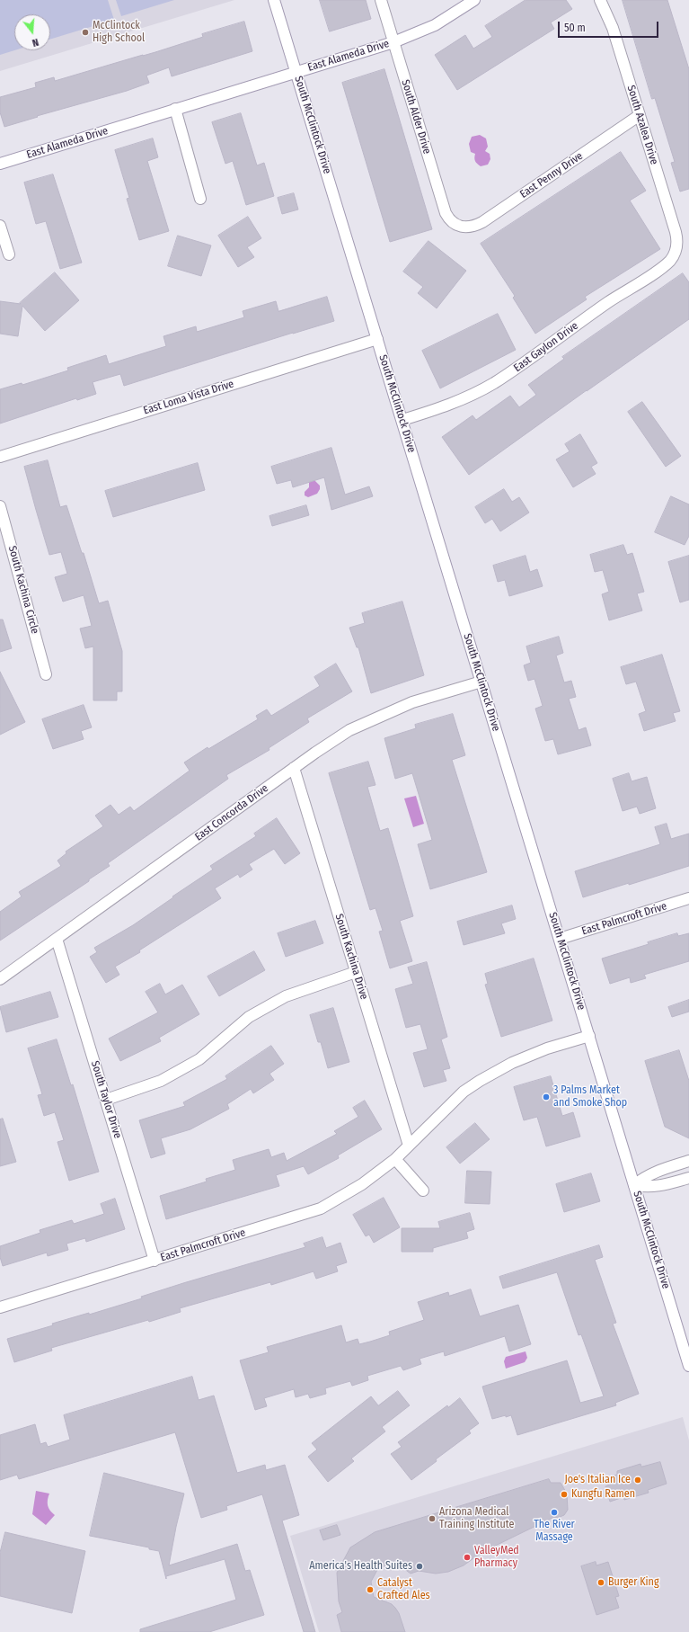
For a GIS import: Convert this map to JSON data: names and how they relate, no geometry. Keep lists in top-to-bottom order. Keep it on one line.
{"streets":{"street":["East Alameda Drive","South Alder Drive","South McClintock Drive","South Azalea Drive","East Penny Drive","East Gaylon Drive","East Loma Vista Drive","South Kachina Circle","East Concorda Drive","East Palmcroft Drive","South Kachina Drive","South Taylor Drive"]},"crossings":[["East Alameda Drive","South Alder Drive"],["East Alameda Drive","South McClintock Drive"],["South Alder Drive","East Penny Drive"],["South McClintock Drive","East Gaylon Drive"],["South McClintock Drive","East Loma Vista Drive"],["South McClintock Drive","East Concorda Drive"],["South McClintock Drive","East Palmcroft Drive"],["South Azalea Drive","East Penny Drive"],["South Azalea Drive","East Gaylon Drive"],["East Concorda Drive","South Kachina Drive"],["East Concorda Drive","South Taylor Drive"],["East Palmcroft Drive","South Kachina Drive"],["East Palmcroft Drive","South Taylor Drive"]],"places":["McClintock High School","3 Palms Market and Smoke Shop","Joe's Italian Ice","Kungfu Ramen","The River Massage","Arizona Medical Training Institute","ValleyMed Pharmacy","America's Health Suites","Burger King","Catalyst Crafted Ales"],"scale_bar":"50 m","north":"bottom"}
